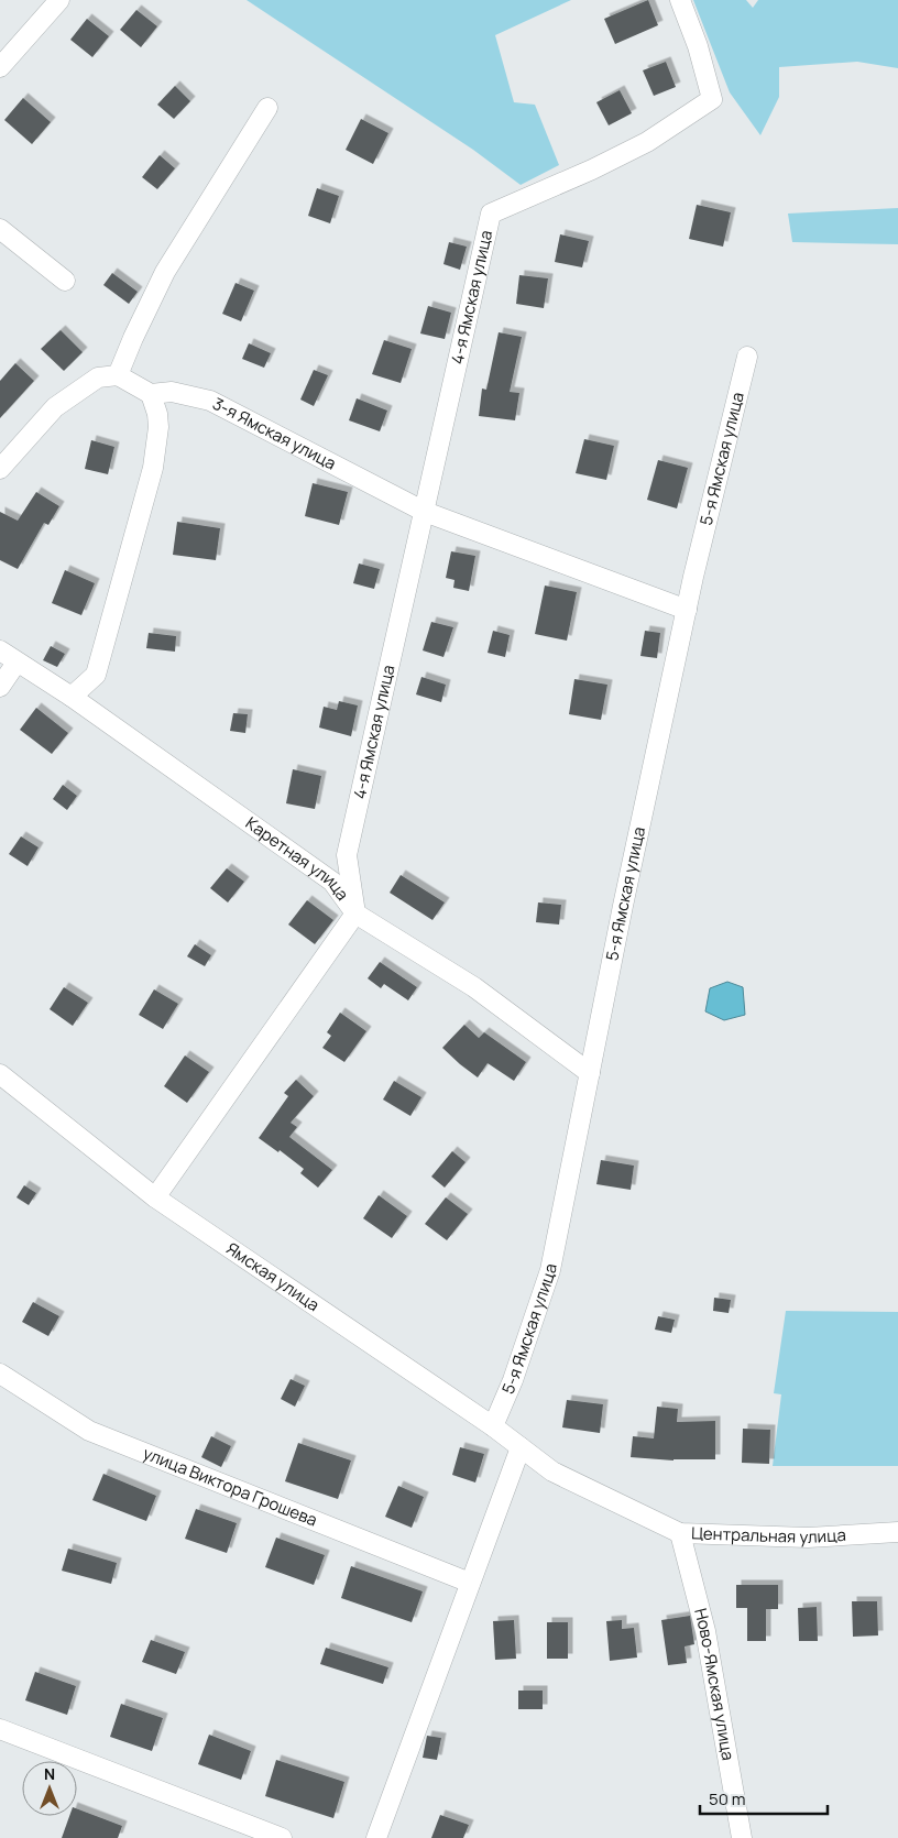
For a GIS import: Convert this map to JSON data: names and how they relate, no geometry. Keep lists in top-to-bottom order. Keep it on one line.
{"streets":{"street":["4-я Ямская улица","3-я Ямская улица","5-я Ямская улица","Каретная улица","Ямская улица","улица Виктора Грошева","Центральная улица","Ново-Ямская улица"]},"crossings":[["4-я Ямская улица","3-я Ямская улица"],["4-я Ямская улица","Каретная улица"],["3-я Ямская улица","5-я Ямская улица"],["5-я Ямская улица","Каретная улица"],["5-я Ямская улица","Ямская улица"],["Ямская улица","Центральная улица"],["Центральная улица","Ново-Ямская улица"]],"scale_bar":"50 m","north":"top"}
